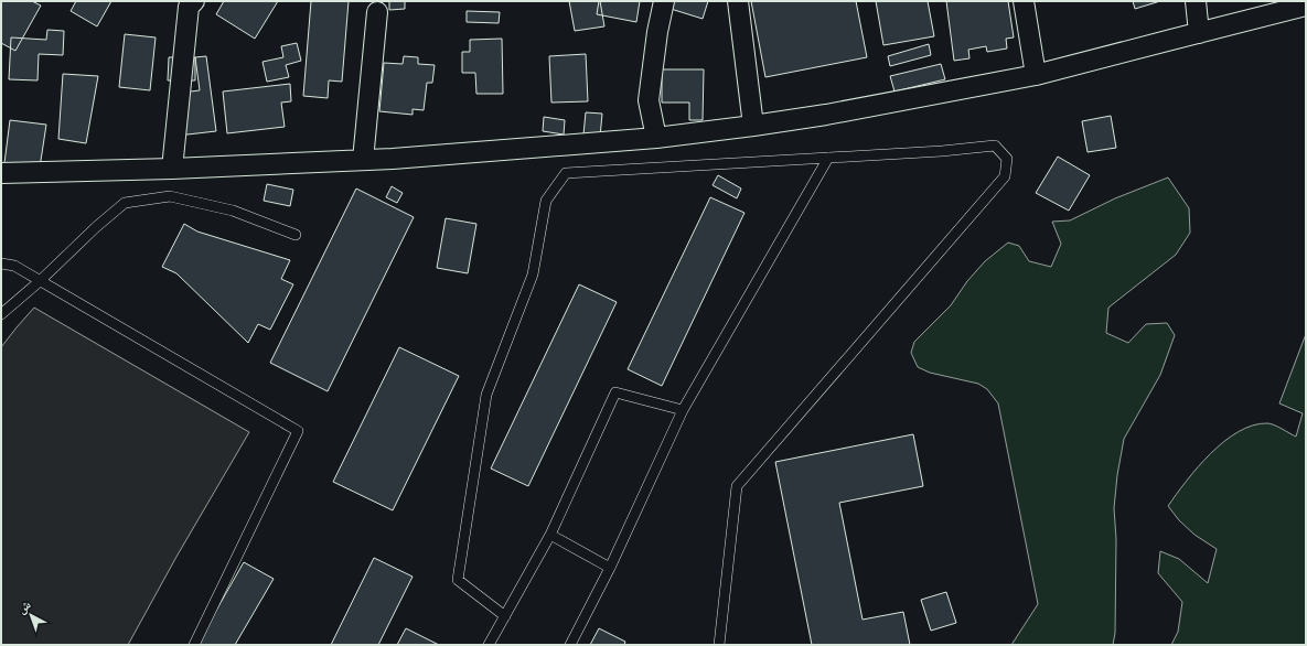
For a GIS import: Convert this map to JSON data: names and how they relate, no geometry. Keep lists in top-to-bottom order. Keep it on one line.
{"north":"top left"}
